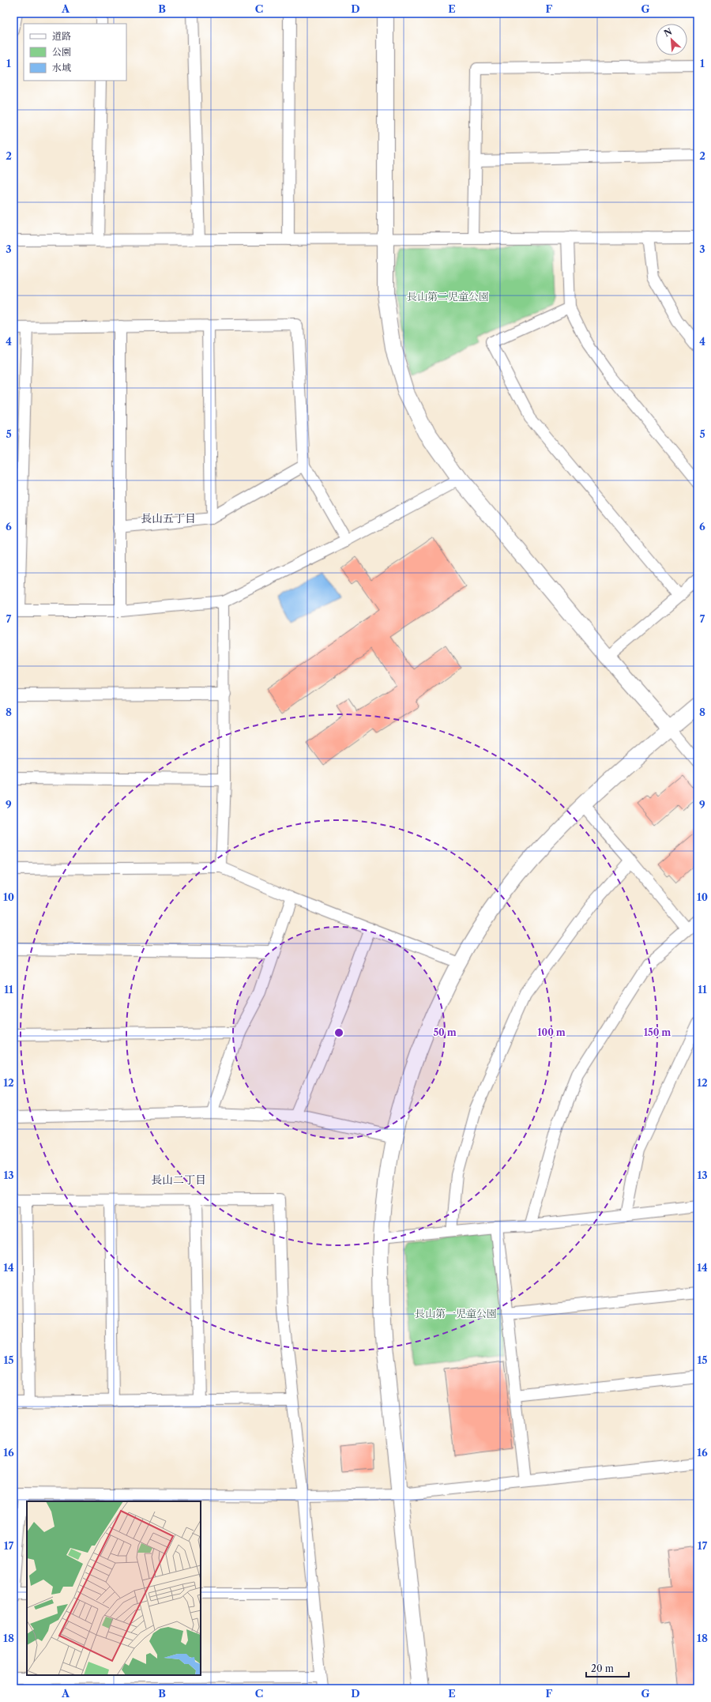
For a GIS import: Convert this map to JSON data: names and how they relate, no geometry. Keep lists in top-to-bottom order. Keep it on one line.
{"districts":["長山五丁目","長山二丁目"],"parks":["長山第二児童公園","長山第一児童公園"],"legend":["道路","公園","水域"],"scale_bar":"20 m","north":"top left","grid":{"columns":["A","B","C","D","E","F","G"],"rows":["1","2","3","4","5","6","7","8","9","10","11","12","13","14","15","16","17","18"]},"rings":["50 m","100 m","150 m"]}
